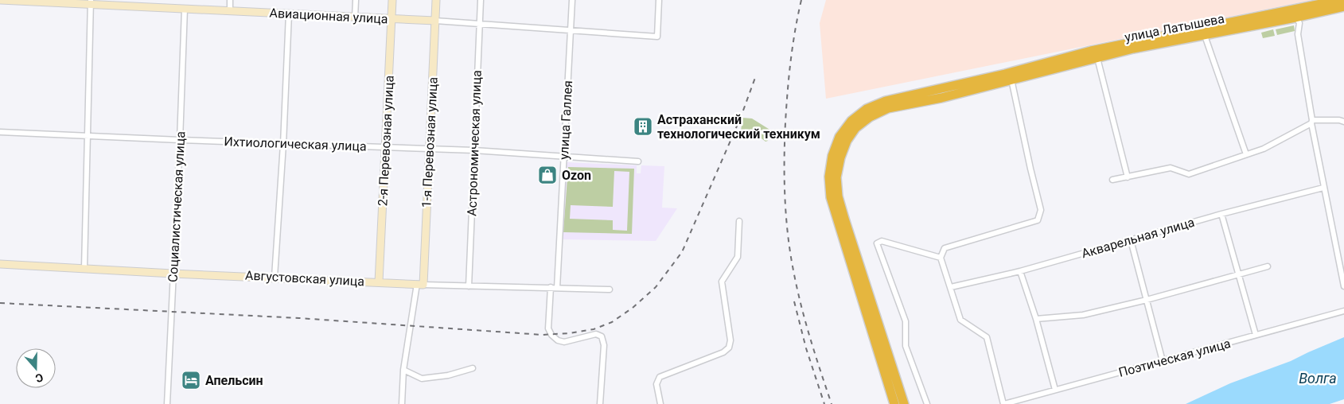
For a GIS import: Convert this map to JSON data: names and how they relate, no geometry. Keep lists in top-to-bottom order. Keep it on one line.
{"streets":{"highway":["улица Латышева"],"street":["Авиационная улица","улица Галлея","2-я Перевозная улица","1-я Перевозная улица","Астрономическая улица","Ихтиологическая улица","Социалистическая улица","Акварельная улица","Августовская улица","Поэтическая улица"]},"crossings":[["Авиационная улица","улица Галлея"],["Авиационная улица","2-я Перевозная улица"],["Авиационная улица","1-я Перевозная улица"],["Авиационная улица","Астрономическая улица"],["Авиационная улица","Социалистическая улица"],["улица Галлея","Ихтиологическая улица"],["улица Галлея","Августовская улица"],["2-я Перевозная улица","Ихтиологическая улица"],["2-я Перевозная улица","Августовская улица"],["1-я Перевозная улица","Ихтиологическая улица"],["1-я Перевозная улица","Августовская улица"],["Астрономическая улица","Ихтиологическая улица"],["Астрономическая улица","Августовская улица"],["Ихтиологическая улица","Социалистическая улица"],["Социалистическая улица","Августовская улица"]],"water":["Волга"],"places":{"building":["Астраханский технологический техникум"],"shop":["Ozon"],"hotel":["Апельсин"]},"north":"bottom"}
